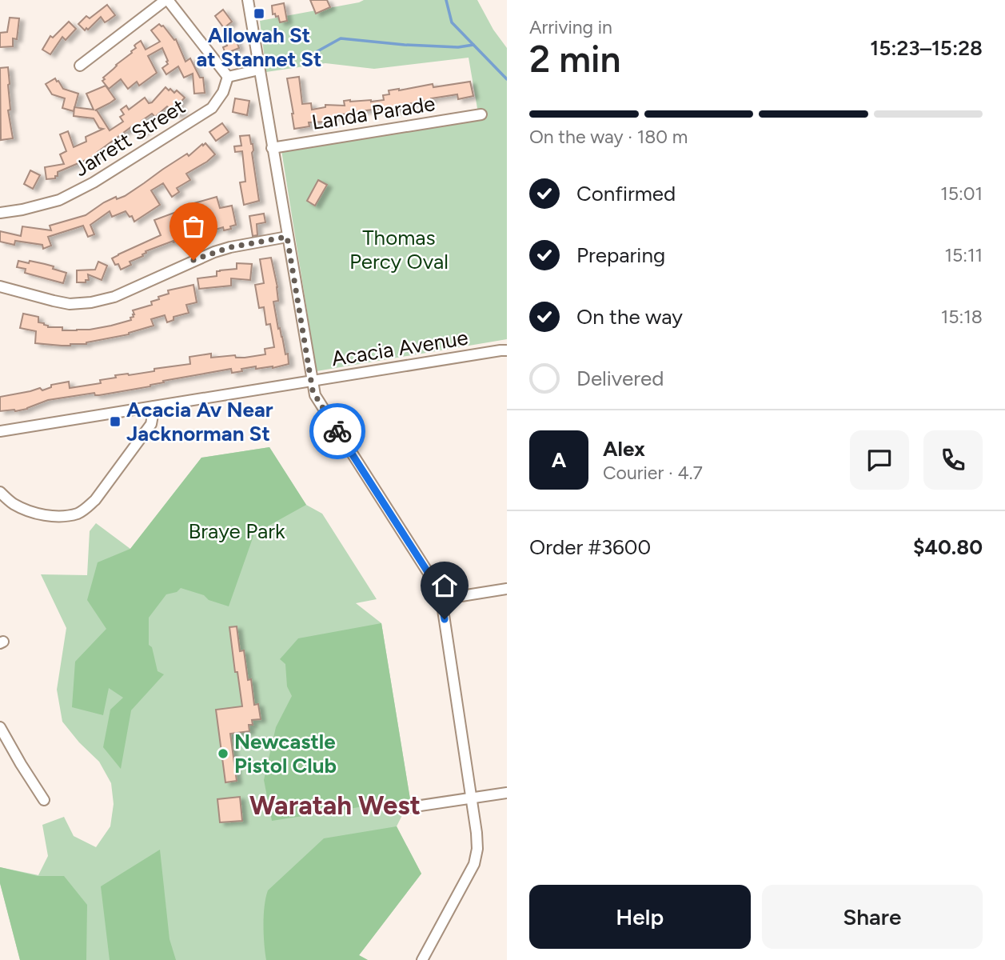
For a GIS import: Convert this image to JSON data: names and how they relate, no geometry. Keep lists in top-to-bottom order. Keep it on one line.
{"streets":{"street":["Landa Parade","Jarrett Street","Acacia Avenue"]},"districts":["Waratah West"],"parks":["Thomas Percy Oval","Braye Park"],"places":{"transit":["Allowah St at Stannet St","Acacia Av Near Jacknorman St"],"other":["Newcastle Pistol Club"]},"page":{"heading":["2 min","Arriving in","15:23–15:28"],"panel":["Alex","Courier · 4.7","Order #3600","$40.80"],"bar":"On the way · 180 m","list":[["Confirmed","15:01"],["Preparing","15:11"],["On the way","15:18"],"Delivered"],"round":"A","buttons":["Help","Share"]}}
